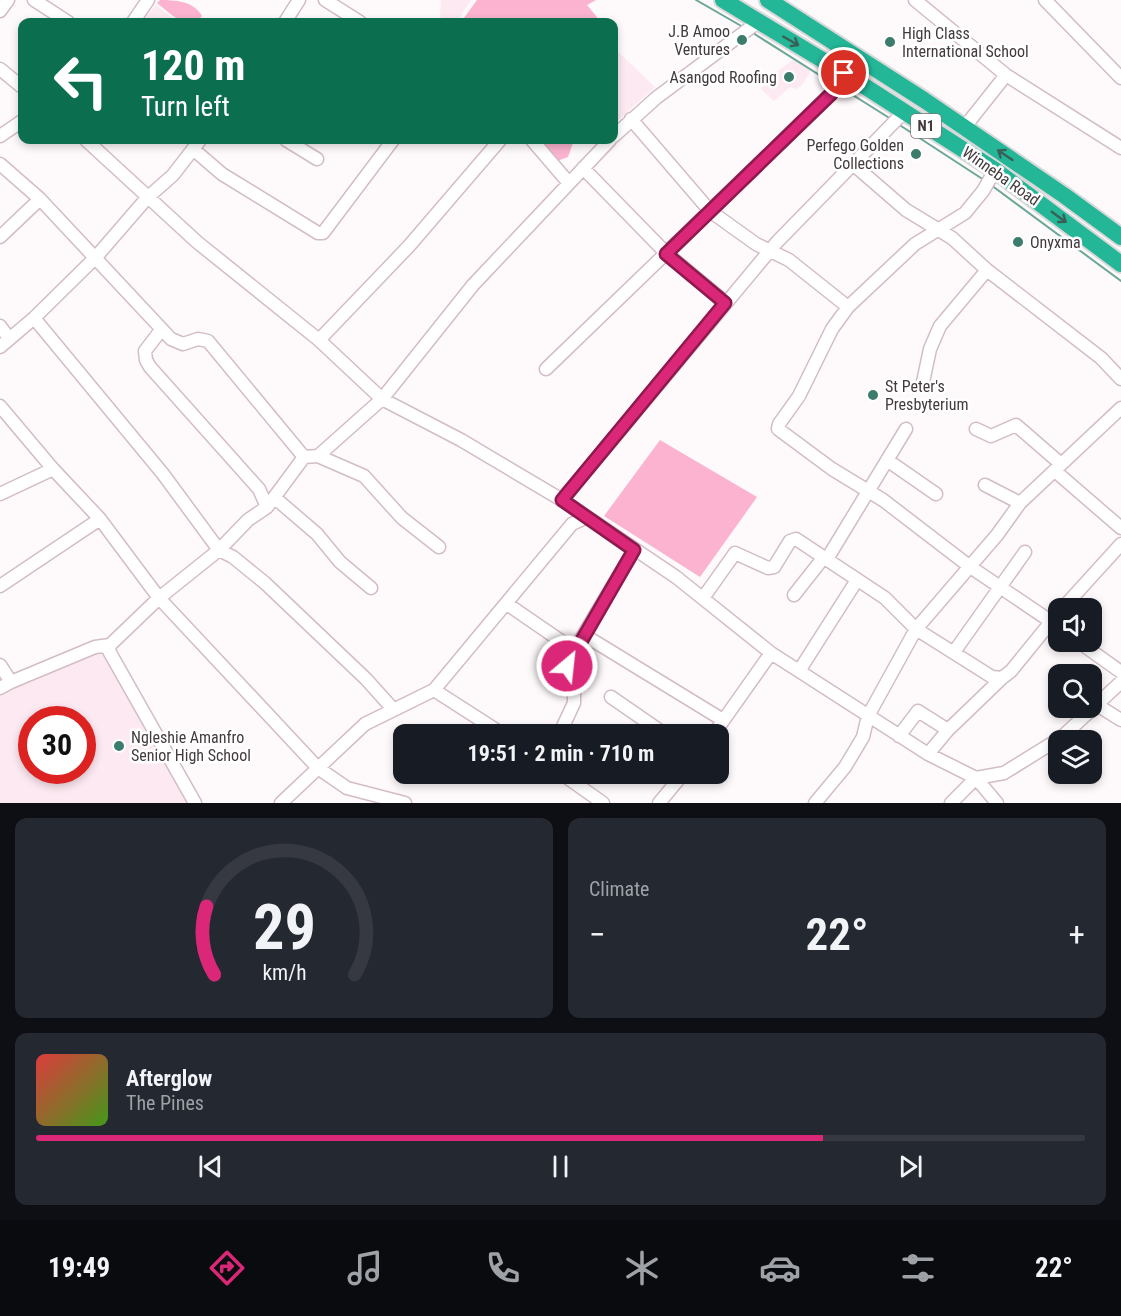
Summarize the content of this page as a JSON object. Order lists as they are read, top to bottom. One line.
{"streets":{"highway":["N1","Winneba Road"]},"places":["J.B Amoo Ventures","High Class International School","Asangod Roofing","Perfego Golden Collections","Onyxma","St Peter's Presbyterium","Ngleshie Amanfro Senior High School"],"page":{"turn":["120 m","Turn left"],"limit":"30","trip":"19:51 · 2 min · 710 m","tile":"Climate","heat":["−","22°","+"],"song":["Afterglow","The Pines"],"tabs":["19:49","22°"],"gauge":["29","km/h"]}}
